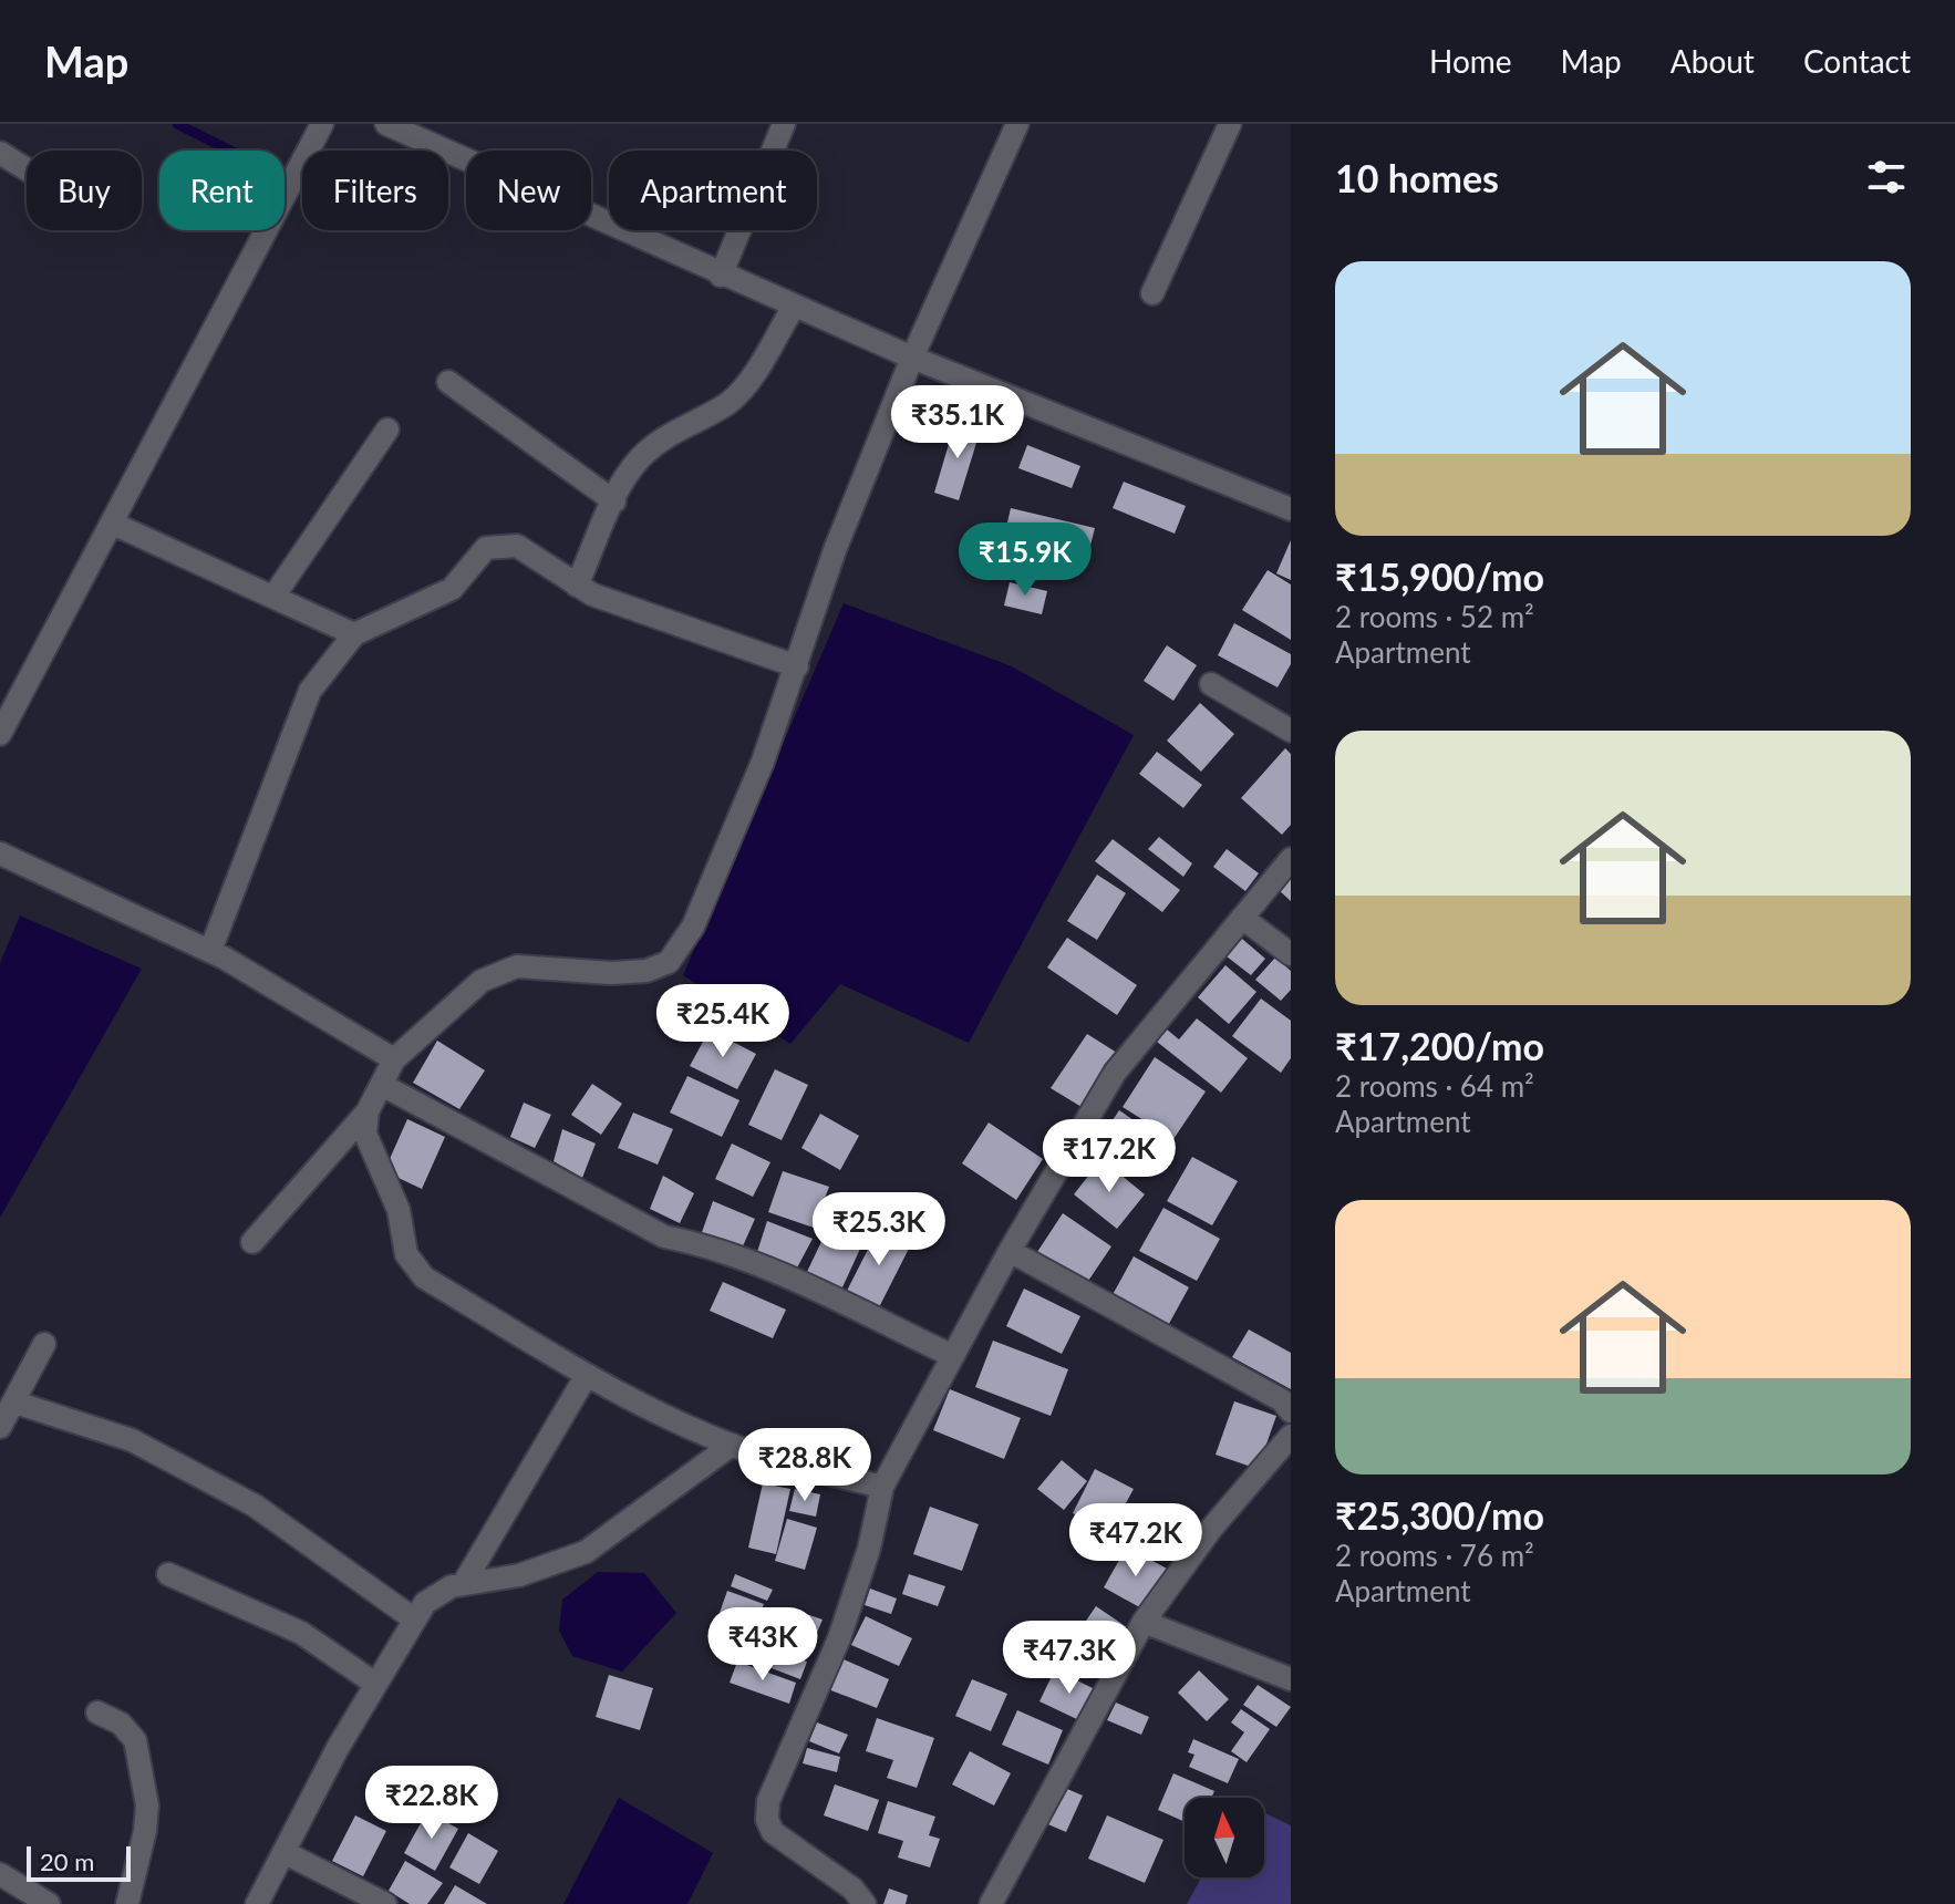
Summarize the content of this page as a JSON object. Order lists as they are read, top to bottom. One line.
{"scale_bar":"20 m","north":"top","page":{"header":"Map","nav":["Home","Map","About","Contact"],"heading":"10 homes","chip":["Buy","Rent","Filters","New","Apartment"],"list":[{"name":"₹15,900/mo","note":"2 rooms · 52 m² · Apartment"},{"name":"₹17,200/mo","note":"2 rooms · 64 m² · Apartment"},{"name":"₹25,300/mo","note":"2 rooms · 76 m² · Apartment"}],"price":["₹35.1K","₹15.9K","₹25.4K","₹17.2K","₹25.3K","₹28.8K","₹47.2K","₹43K","₹47.3K","₹22.8K"],"scale":"20 m"}}
